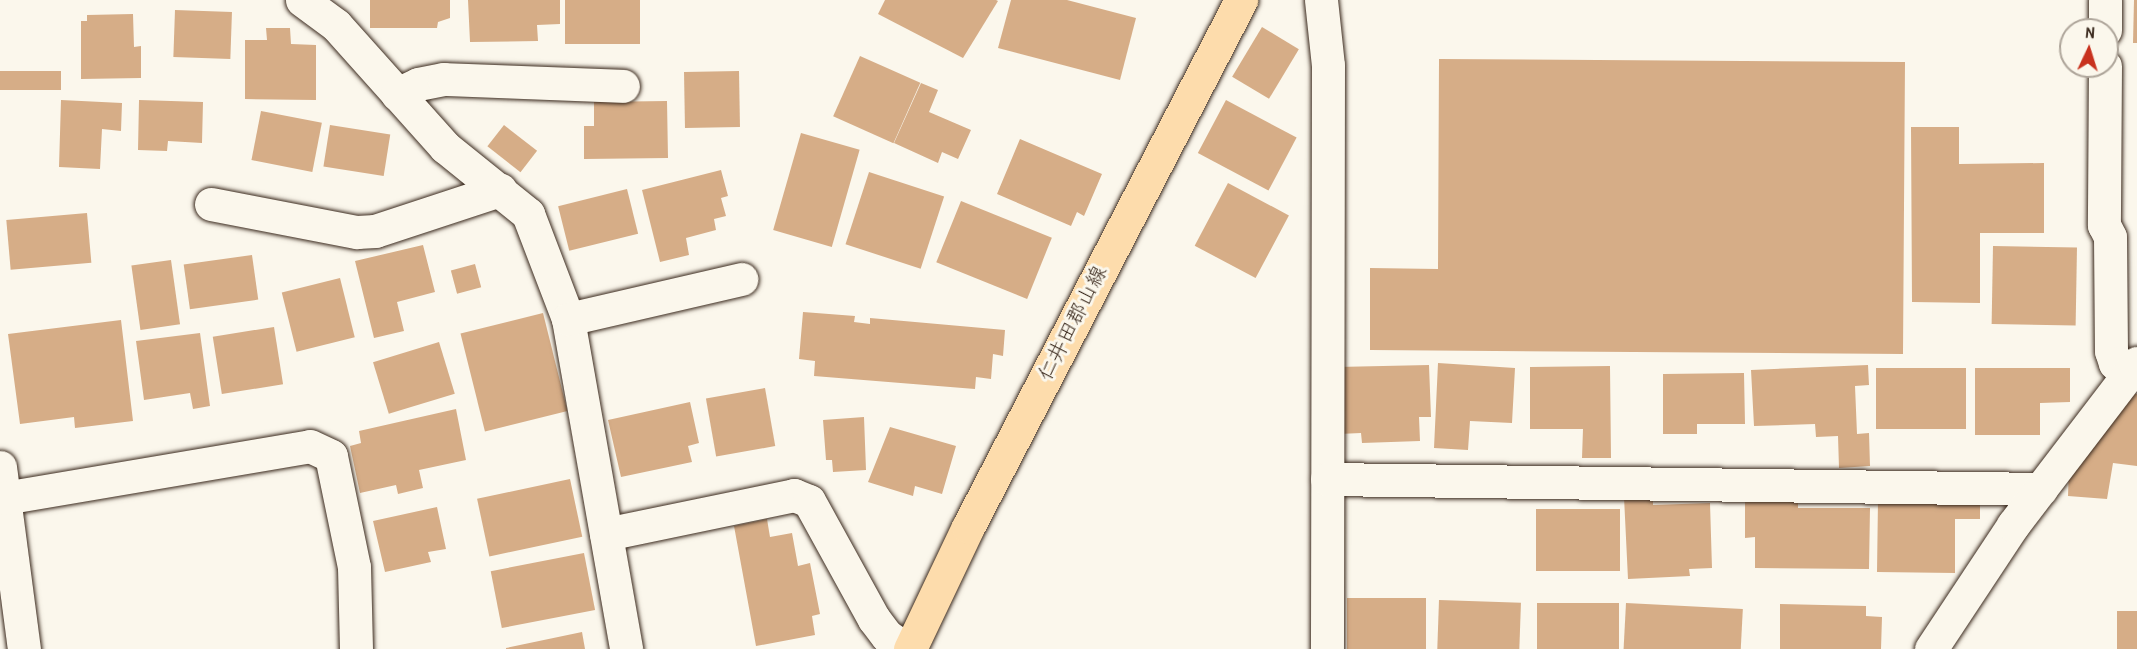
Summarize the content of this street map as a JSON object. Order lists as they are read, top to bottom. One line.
{"streets":{"main road":["仁井田郡山線"]},"north":"top"}
